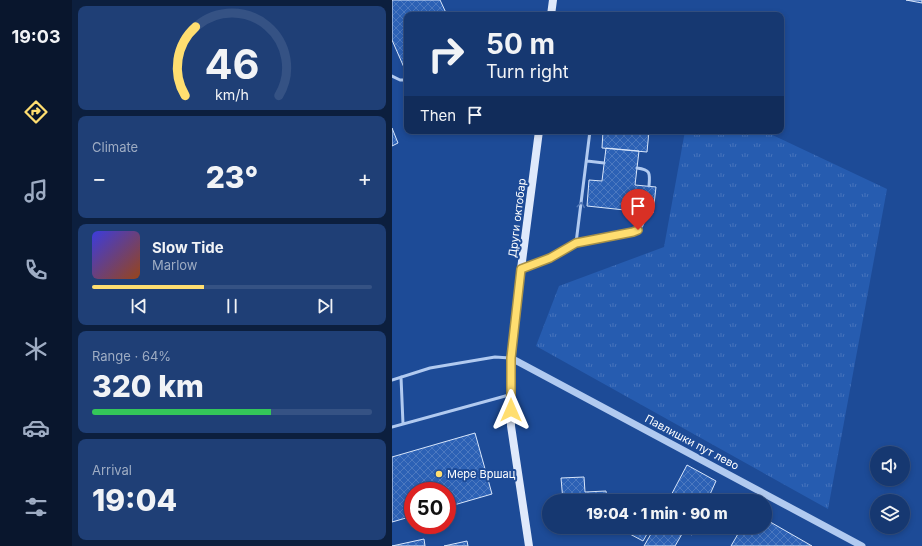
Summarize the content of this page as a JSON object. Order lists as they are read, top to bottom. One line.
{"streets":{"main road":["Други октобар"],"street":["Павлишки пут лево"]},"crossings":[["Други октобар","Павлишки пут лево"]],"places":["Мере Вршац"],"page":{"tabs":"19:03","turn":["50 m","Turn right"],"then":"Then","tile":["Climate",["Range · 64%","320 km"],["Arrival","19:04"]],"heat":["−","23°","+"],"song":["Slow Tide","Marlow"],"limit":"50","trip":"19:04 · 1 min · 90 m","gauge":["46","km/h"]}}
